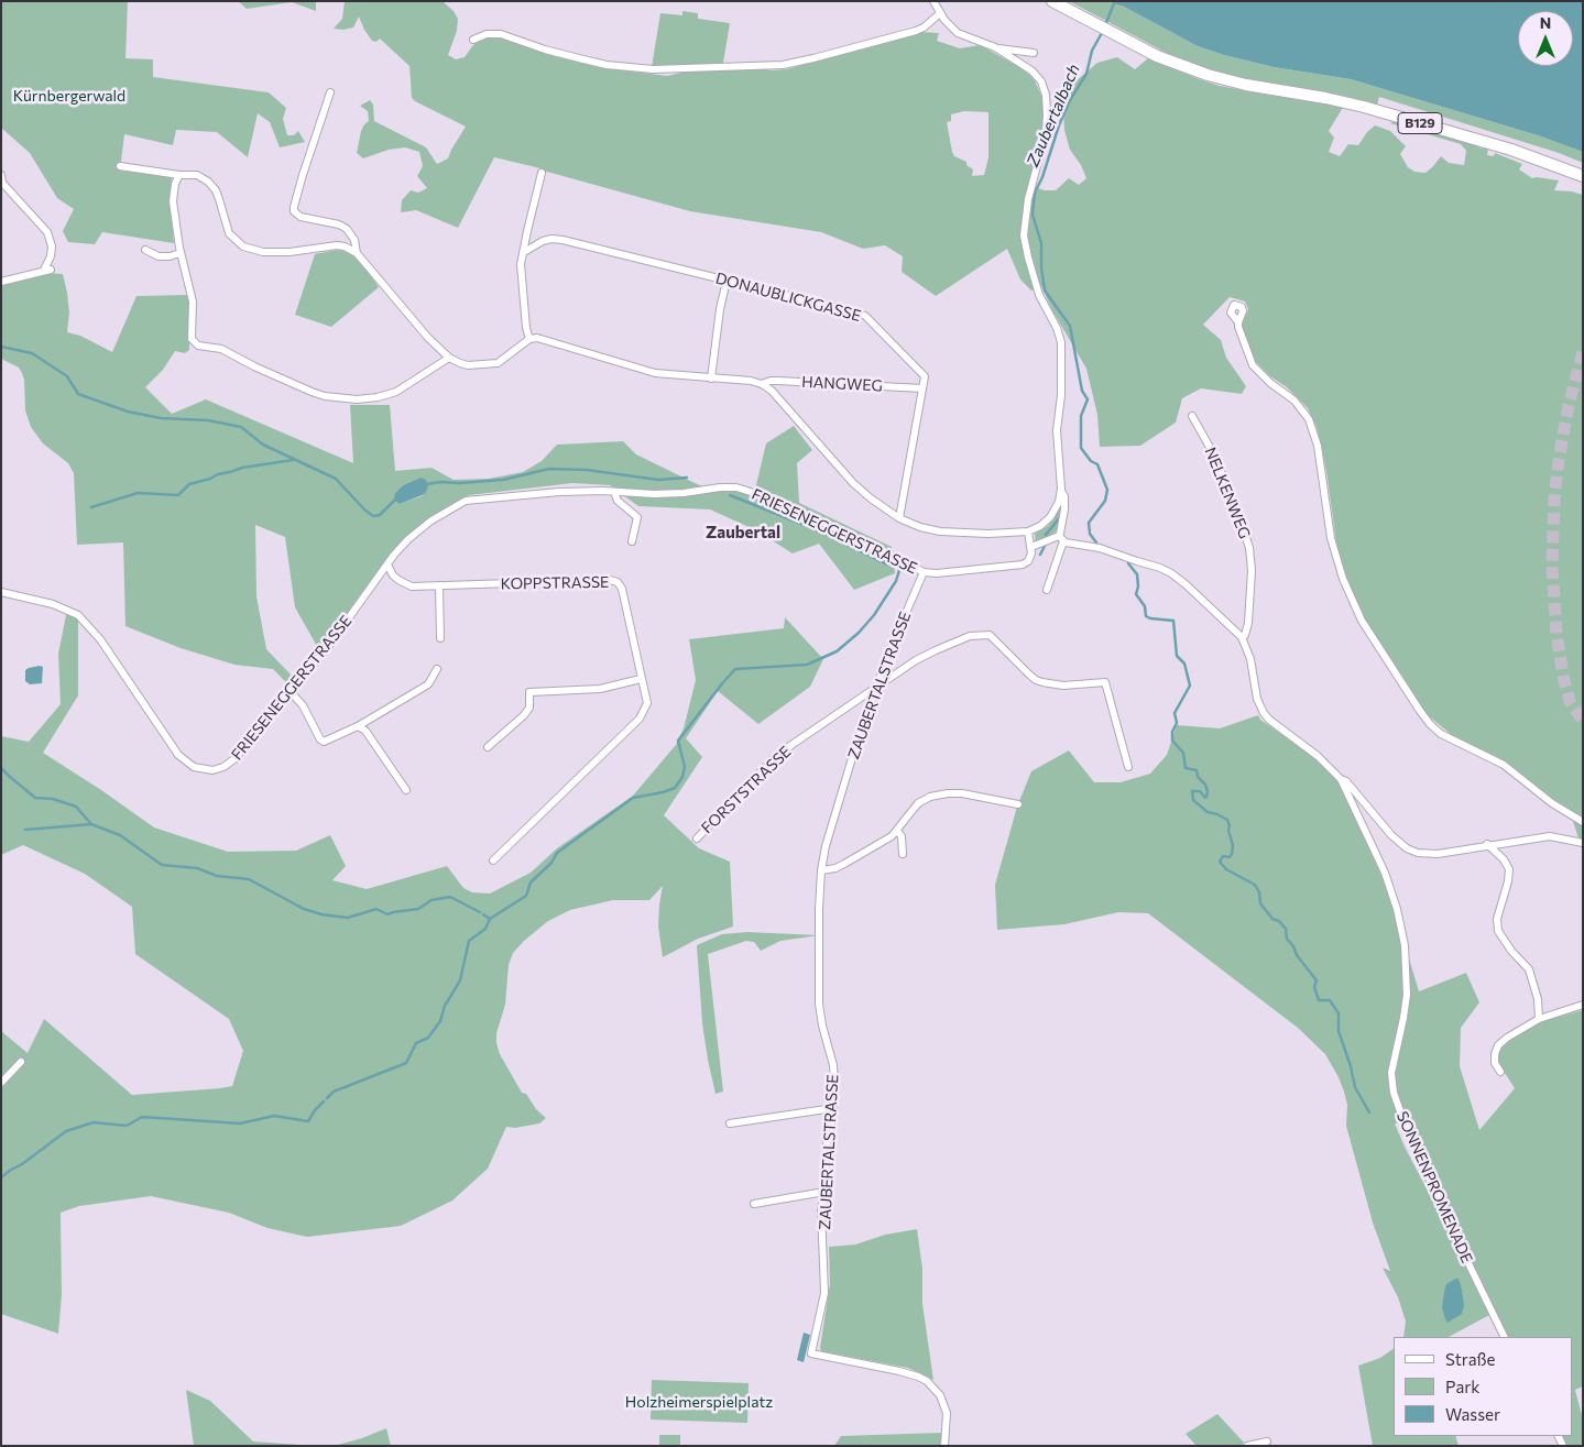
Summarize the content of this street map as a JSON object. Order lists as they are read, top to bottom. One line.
{"streets":{"main road":["B129"],"street":["DONAUBLICKGASSE","HANGWEG","NELKENWEG","FRIESENEGGERSTRASSE","KOPPSTRASSE","ZAUBERTALSTRASSE","FORSTSTRASSE","SONNENPROMENADE"]},"crossings":[["DONAUBLICKGASSE","HANGWEG"],["FRIESENEGGERSTRASSE","KOPPSTRASSE"],["FRIESENEGGERSTRASSE","ZAUBERTALSTRASSE"],["ZAUBERTALSTRASSE","FORSTSTRASSE"]],"districts":["Zaubertal"],"water":["Zaubertalbach"],"parks":["Kürnbergerwald","Holzheimerspielplatz"],"legend":["Straße","Park","Wasser"],"north":"top"}
